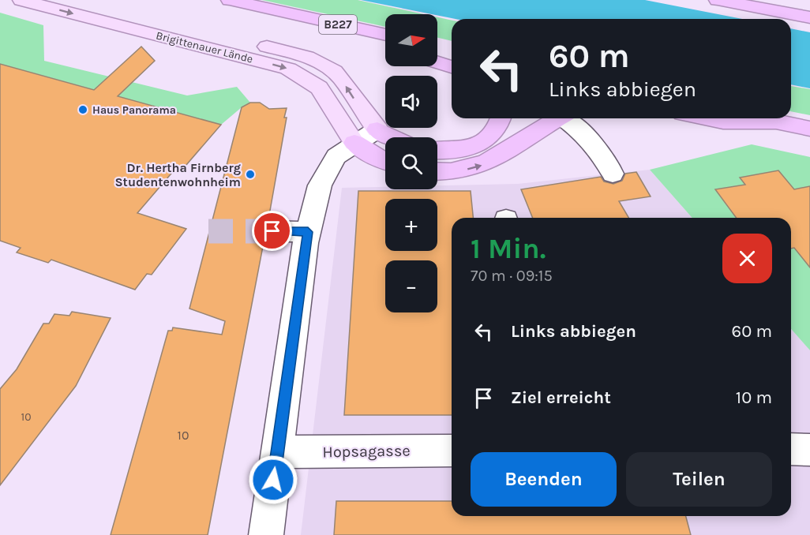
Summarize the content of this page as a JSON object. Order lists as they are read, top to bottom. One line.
{"streets":{"highway":["B227"],"main road":["Brigittenauer Lände"],"street":["Hopsagasse"]},"places":["Haus Panorama","Dr. Hertha Firnberg Studentenwohnheim"],"house_numbers":["10","10"],"north":"right","page":{"map_buttons":["+","−"],"turn":["60 m","Links abbiegen"],"heading":["1 Min.","70 m · 09:15"],"list":[{"name":"Links abbiegen","value":"60 m"},{"name":"Ziel erreicht","value":"10 m"}],"buttons":["Beenden","Teilen"]}}
